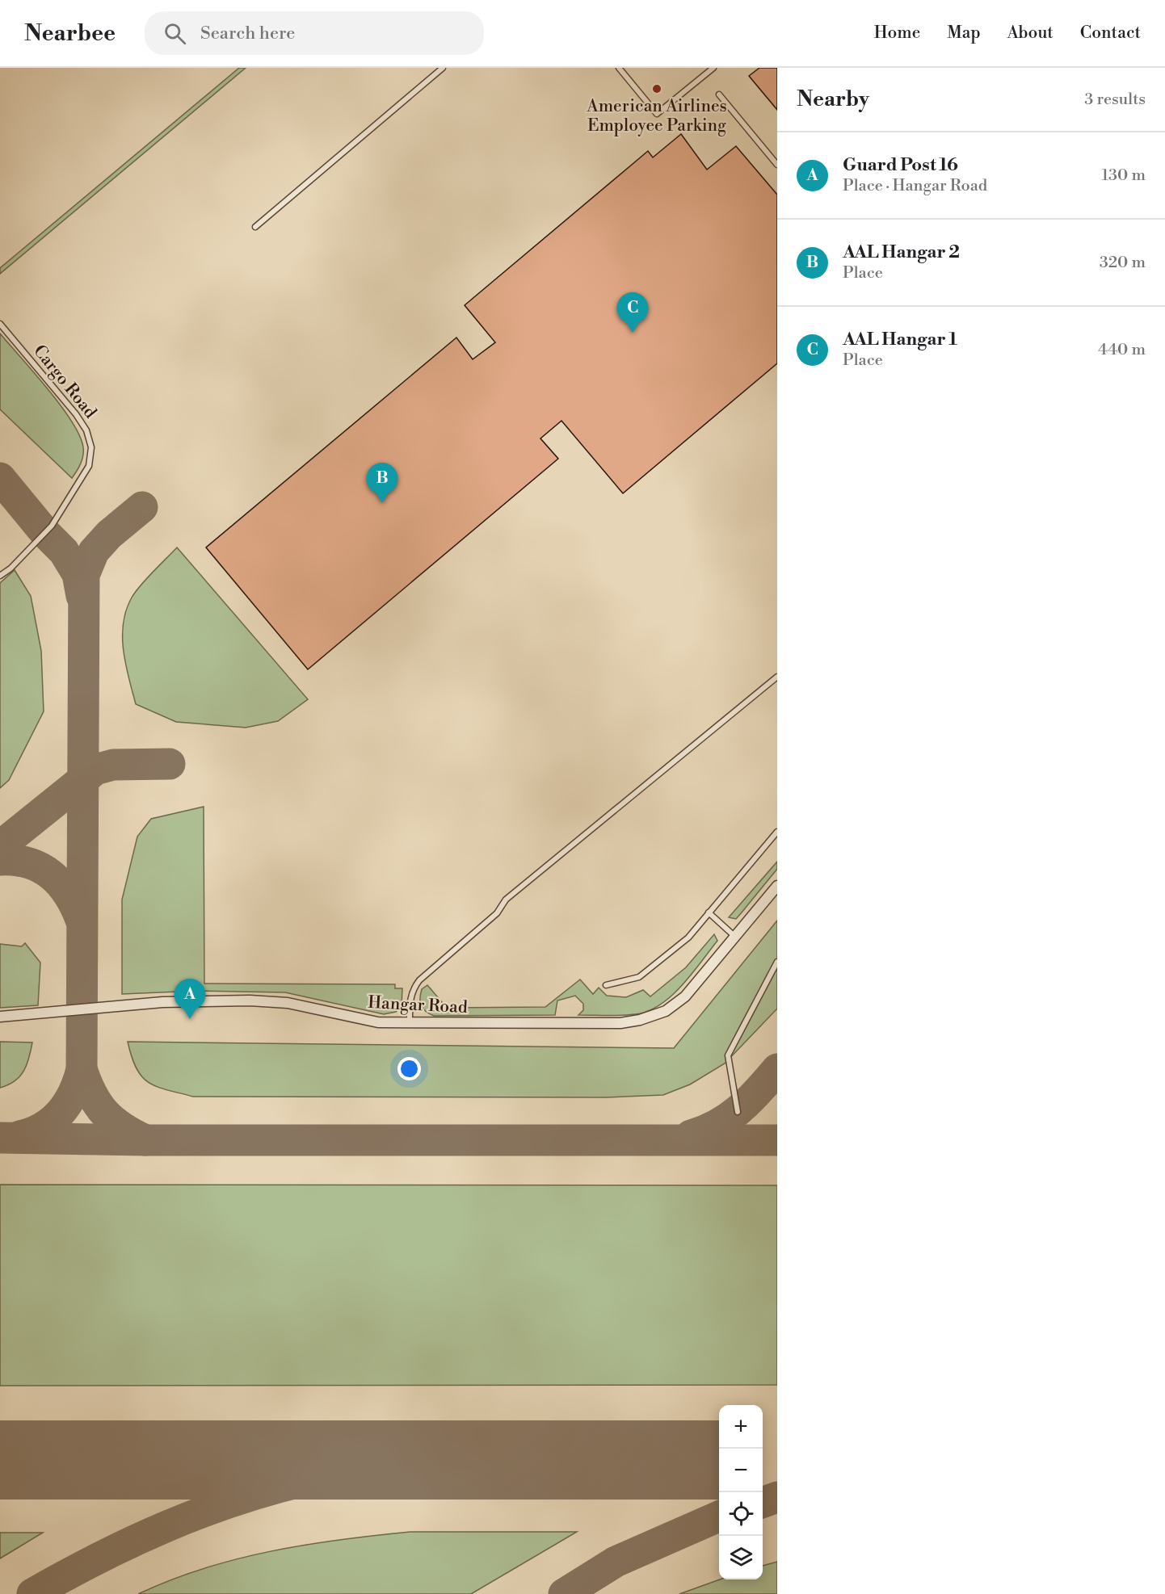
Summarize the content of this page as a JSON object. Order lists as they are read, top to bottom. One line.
{"streets":{"street":["Hangar Road"],"lane":["Cargo Road"]},"places":["American Airlines Employee Parking"],"page":{"header":"Nearbee","search":"Search here","nav":["Home","Map","About","Contact"],"heading":["Nearby","3 results"],"list":[{"mark":"A","name":"Guard Post 16","note":"Place · Hangar Road","value":"130 m"},{"mark":"B","name":"AAL Hangar 2","note":"Place","value":"320 m"},{"mark":"C","name":"AAL Hangar 1","note":"Place","value":"440 m"}],"pins":["C","B","A"],"map_buttons":["+","−"]}}
